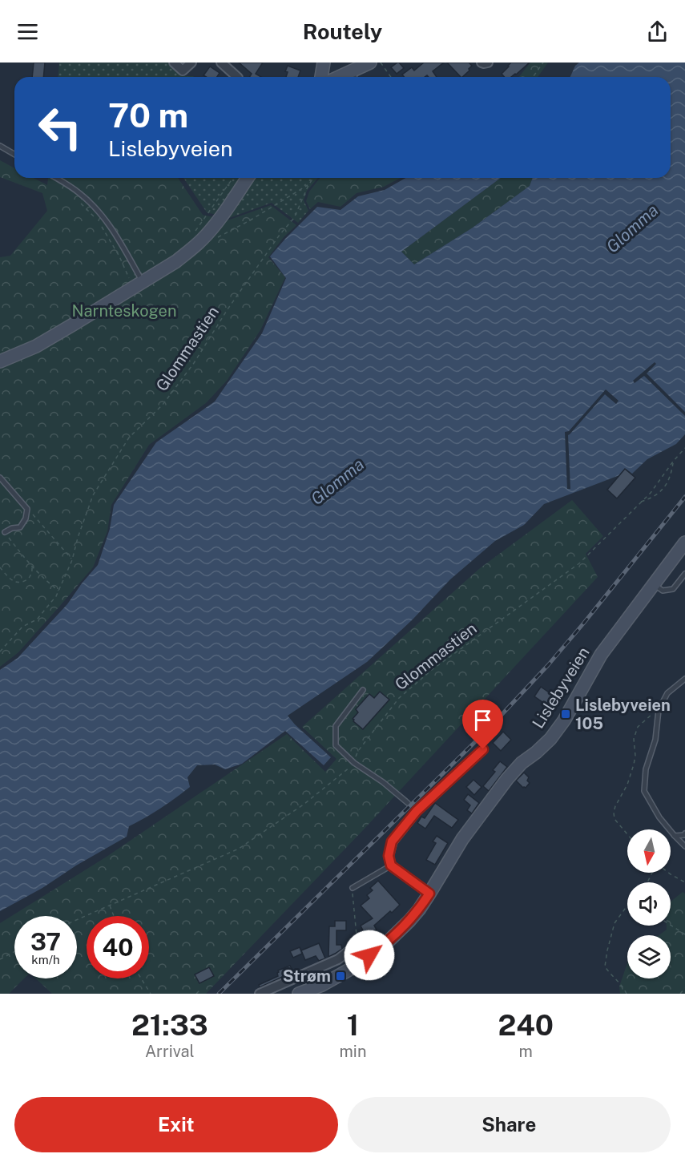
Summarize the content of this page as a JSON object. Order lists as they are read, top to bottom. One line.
{"streets":{"street":["Lislebyveien"],"path":["Glommastien"]},"water":["Glomma"],"parks":["Narnteskogen"],"places":{"transit":["Lislebyveien 105","Strøm"]},"north":"bottom","page":{"header":"Routely","turn":["70 m","Lislebyveien"],"speed":"37 km/h","limit":"40","eta":["21:33","Arrival","1","min","240","m"],"buttons":["Exit","Share"]}}
